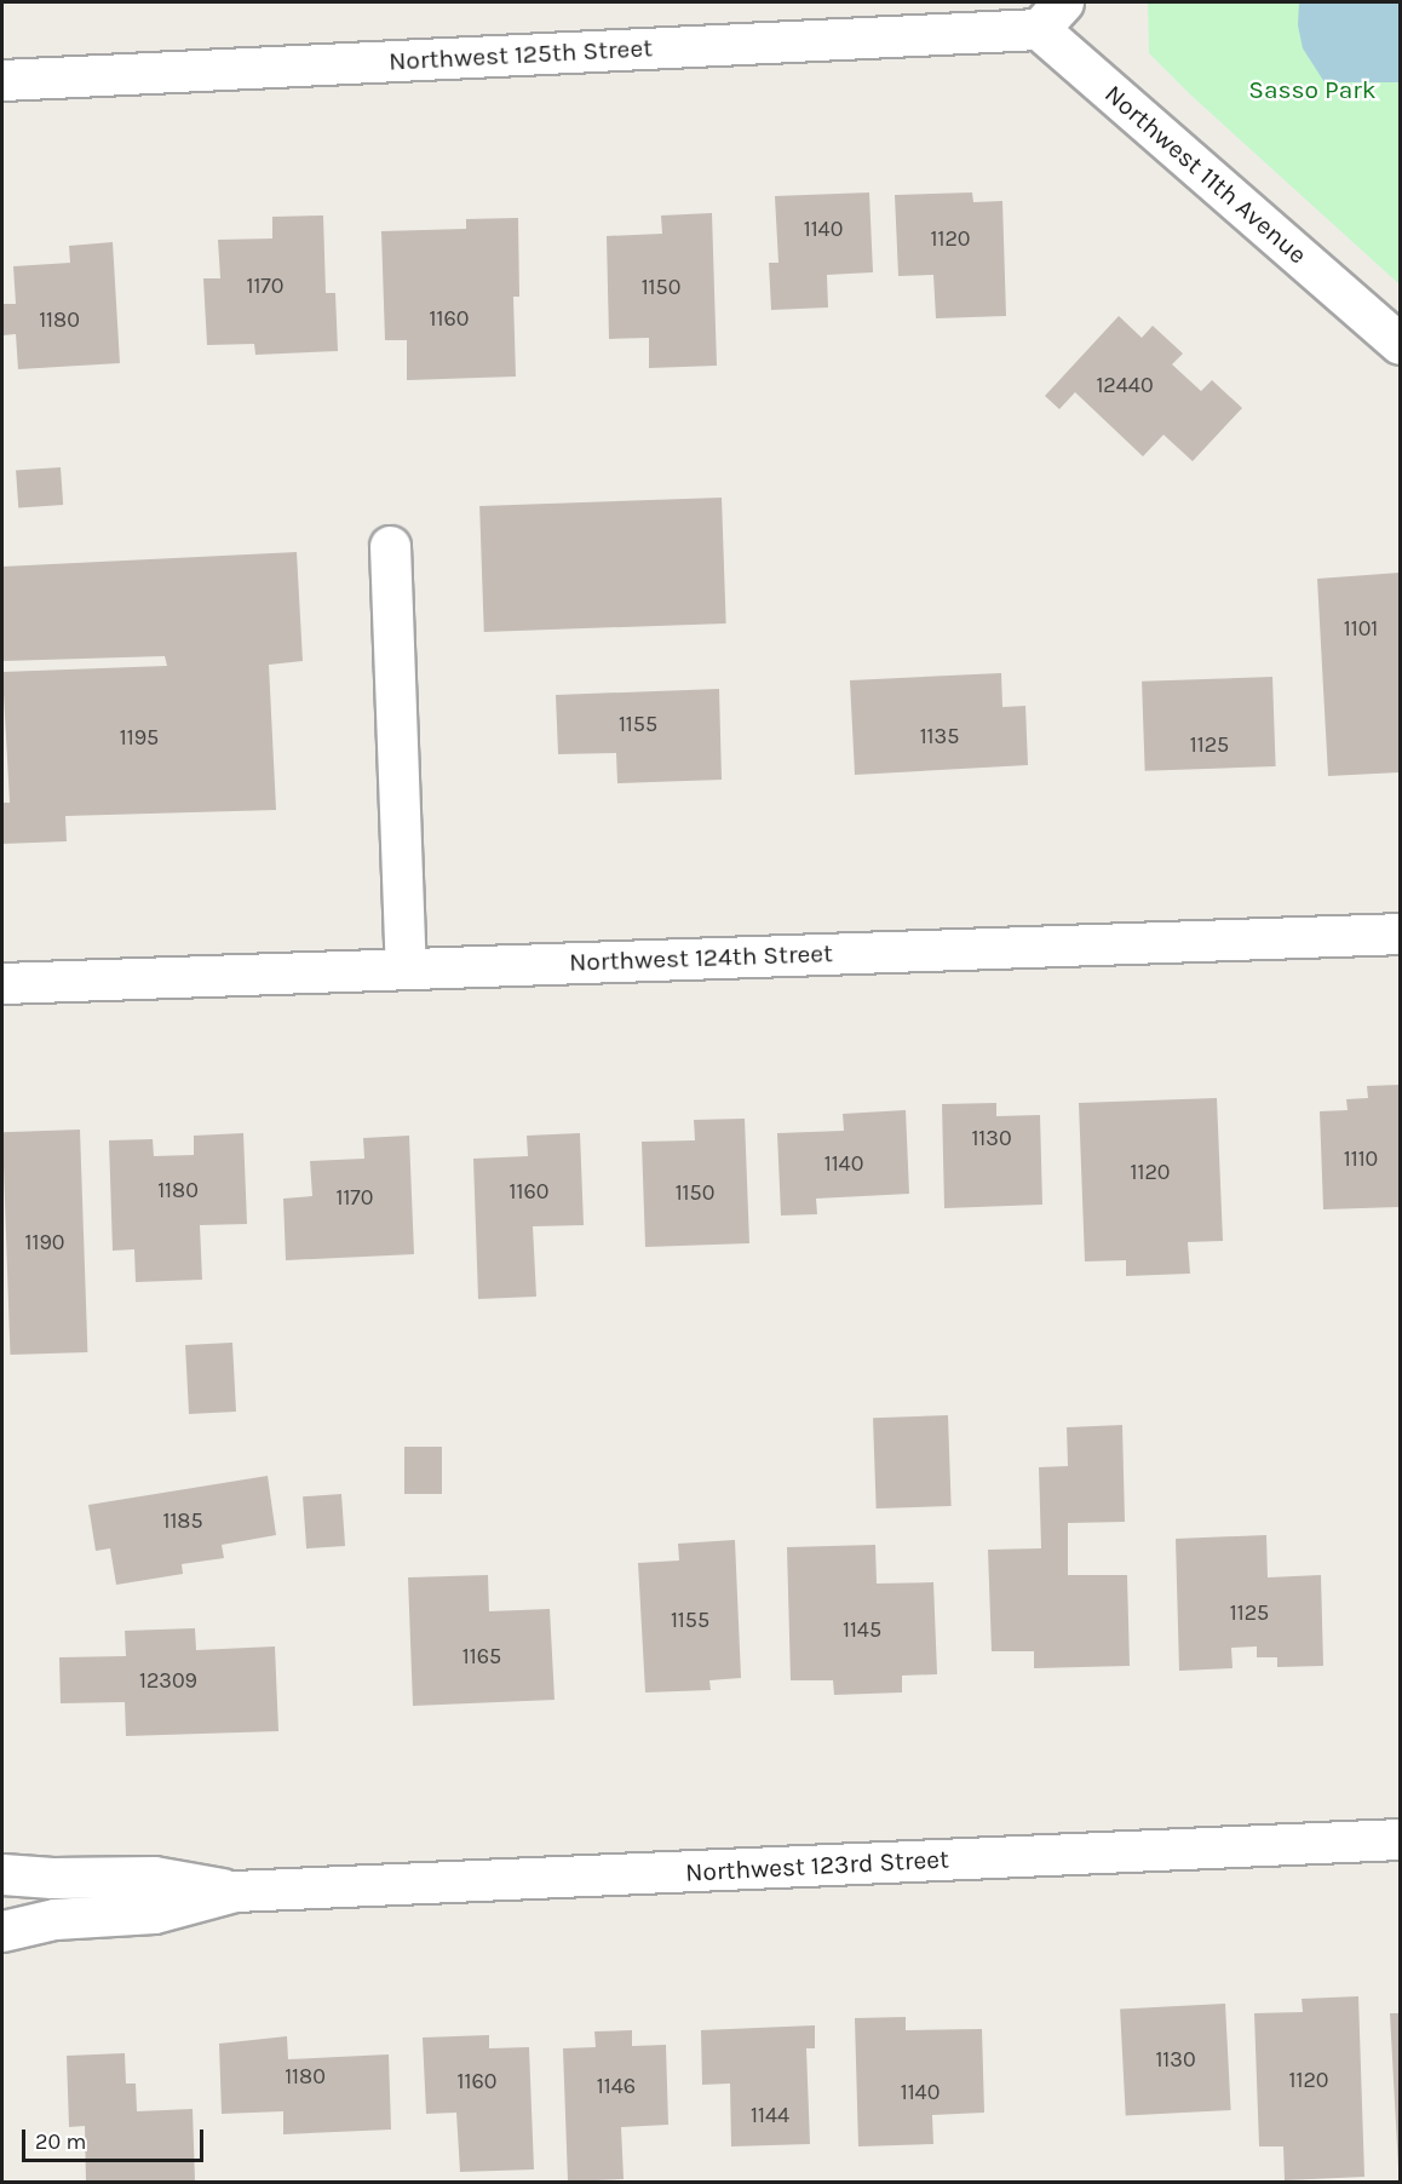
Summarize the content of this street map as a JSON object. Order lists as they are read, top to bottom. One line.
{"streets":{"street":["Northwest 125th Street","Northwest 11th Avenue","Northwest 124th Street","Northwest 123rd Street"]},"crossings":[["Northwest 125th Street","Northwest 11th Avenue"]],"parks":["Sasso Park"],"house_numbers":["1140","1120","1170","1150","1160","1180","12440","1101","1155","1135","1195","1125","1130","1110","1140","1120","1180","1160","1150","1170","1190","1185","1125","1155","1145","1165","12309","1130","1180","1120","1160","1146","1140","1144"],"scale_bar":"20 m"}
